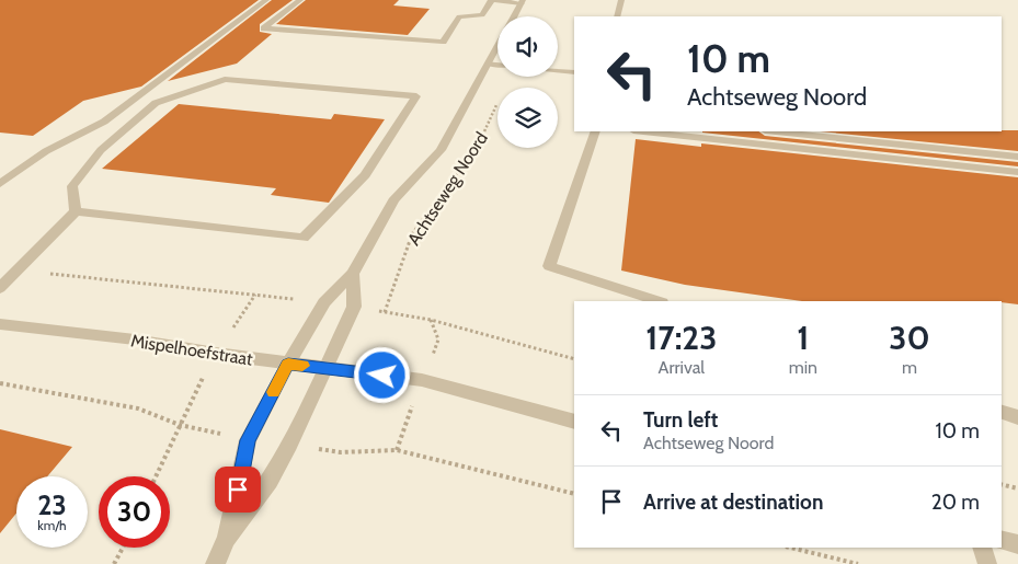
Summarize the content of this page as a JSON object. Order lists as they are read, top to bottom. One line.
{"streets":{"street":["Achtseweg Noord","Mispelhoefstraat"]},"crossings":[["Achtseweg Noord","Mispelhoefstraat"]],"page":{"turn":["10 m","Achtseweg Noord"],"eta":["17:23","Arrival","1","min","30","m"],"list":[{"name":"Turn left","note":"Achtseweg Noord","value":"10 m"},{"name":"Arrive at destination","value":"20 m"}],"speed":"23 km/h","limit":"30"}}
